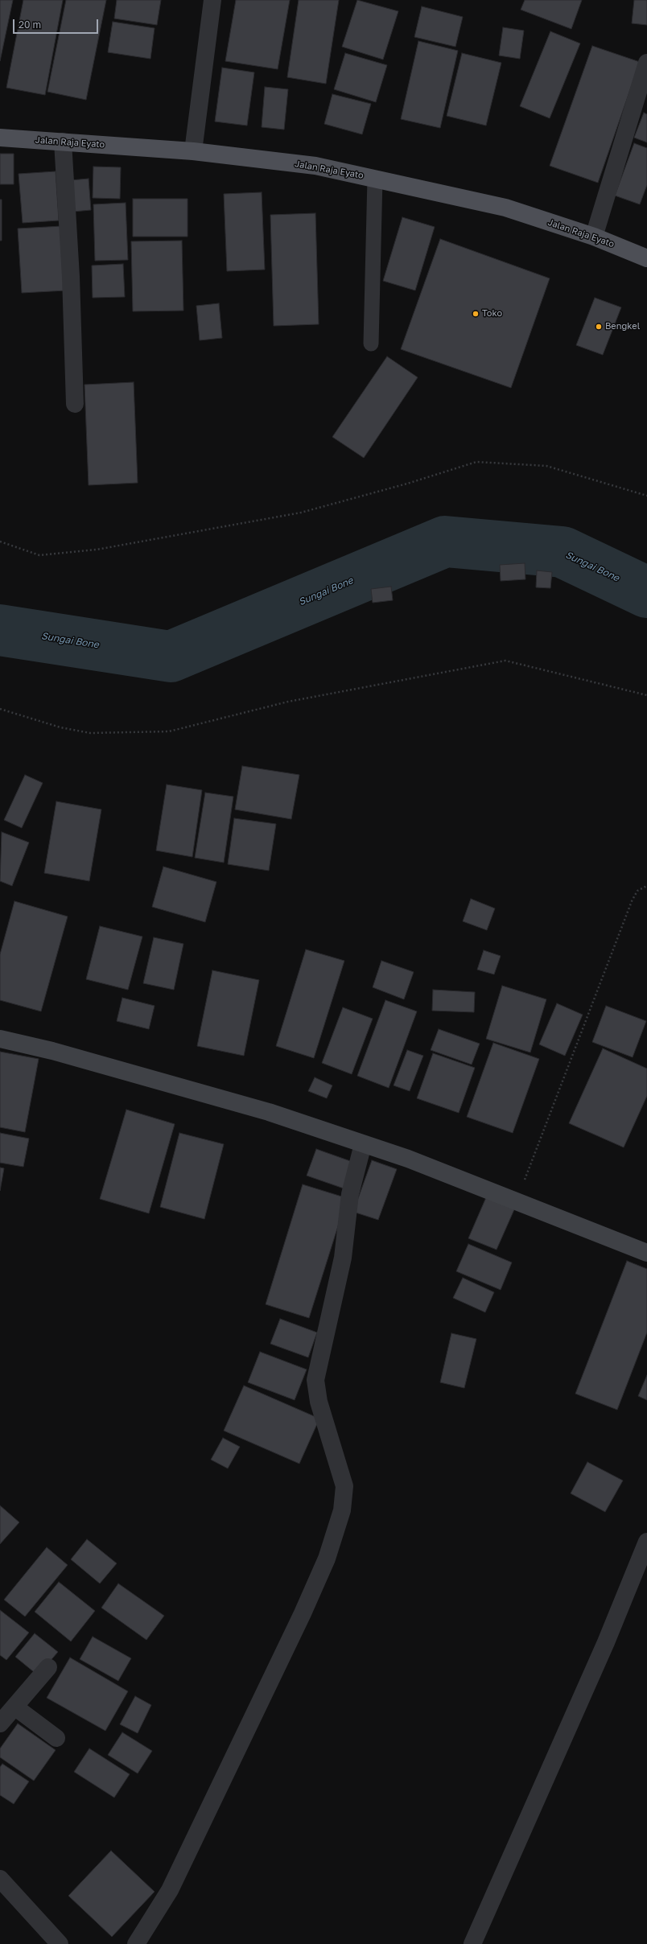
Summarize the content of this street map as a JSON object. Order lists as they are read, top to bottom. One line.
{"streets":{"main road":["Jalan Raja Eyato"]},"water":["Sungai Bone"],"places":["Toko","Bengkel"],"scale_bar":"20 m"}
